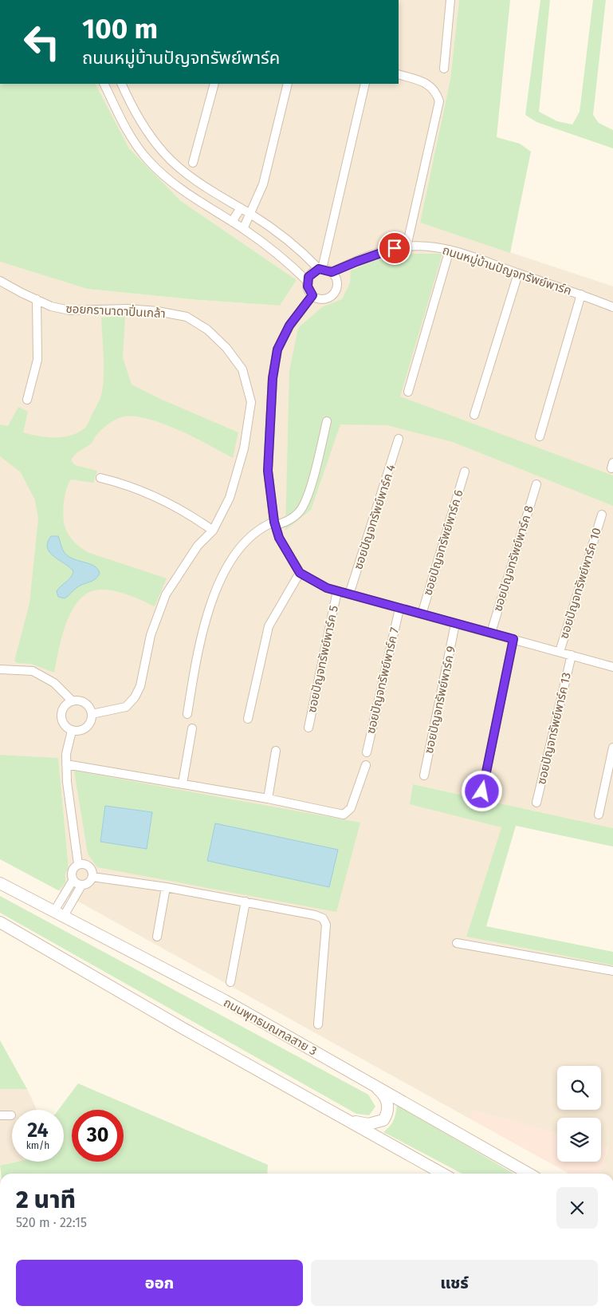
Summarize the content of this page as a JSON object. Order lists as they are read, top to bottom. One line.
{"streets":{"main road":["ถนนพุทธมณฑลสาย 3"],"street":["ถนนหมู่บ้านปัญจทรัพย์พาร์ค","ซอยกรานาดาปิ่นเกล้า","ซอยปัญจทรัพย์พาร์ค 4","ซอยปัญจทรัพย์พาร์ค 6","ซอยปัญจทรัพย์พาร์ค 8","ซอยปัญจทรัพย์พาร์ค 10","ซอยปัญจทรัพย์พาร์ค 5","ซอยปัญจทรัพย์พาร์ค 7","ซอยปัญจทรัพย์พาร์ค 9","ซอยปัญจทรัพย์พาร์ค 13"]},"page":{"turn":["100 m","ถนนหมู่บ้านปัญจทรัพย์พาร์ค"],"speed":"24 km/h","limit":"30","heading":["2 นาที","520 m · 22:15"],"buttons":["ออก","แชร์"]}}
